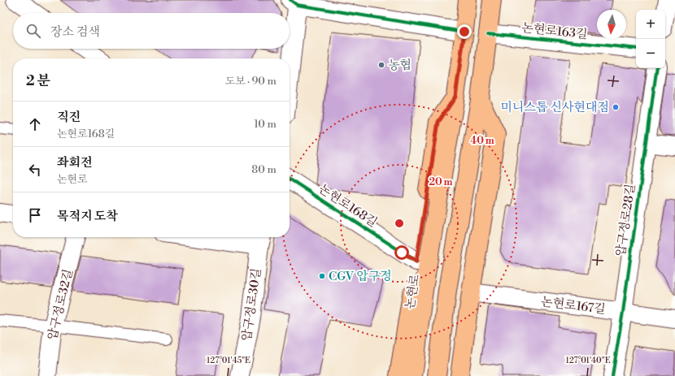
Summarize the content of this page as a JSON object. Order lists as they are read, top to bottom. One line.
{"streets":{"main road":["논현로"],"street":["논현로163길","논현로168길","압구정로28길","압구정로32길","압구정로30길","논현로167길"]},"crossings":[["논현로168길","논현로"],["압구정로28길","논현로167길"]],"places":["농협","미니스톱 신사현대점","CGV 압구정"],"north":"bottom","page":{"map_buttons":["+","−"],"search":"장소 검색","heading":["2 분","도보 · 90 m"],"list":[["직진","논현로168길","10 m"],["좌회전","논현로","80 m"],"목적지 도착"]},"coordinates":["127°01'45\"E","127°01'40\"E"],"rings":["40 m","20 m"]}
